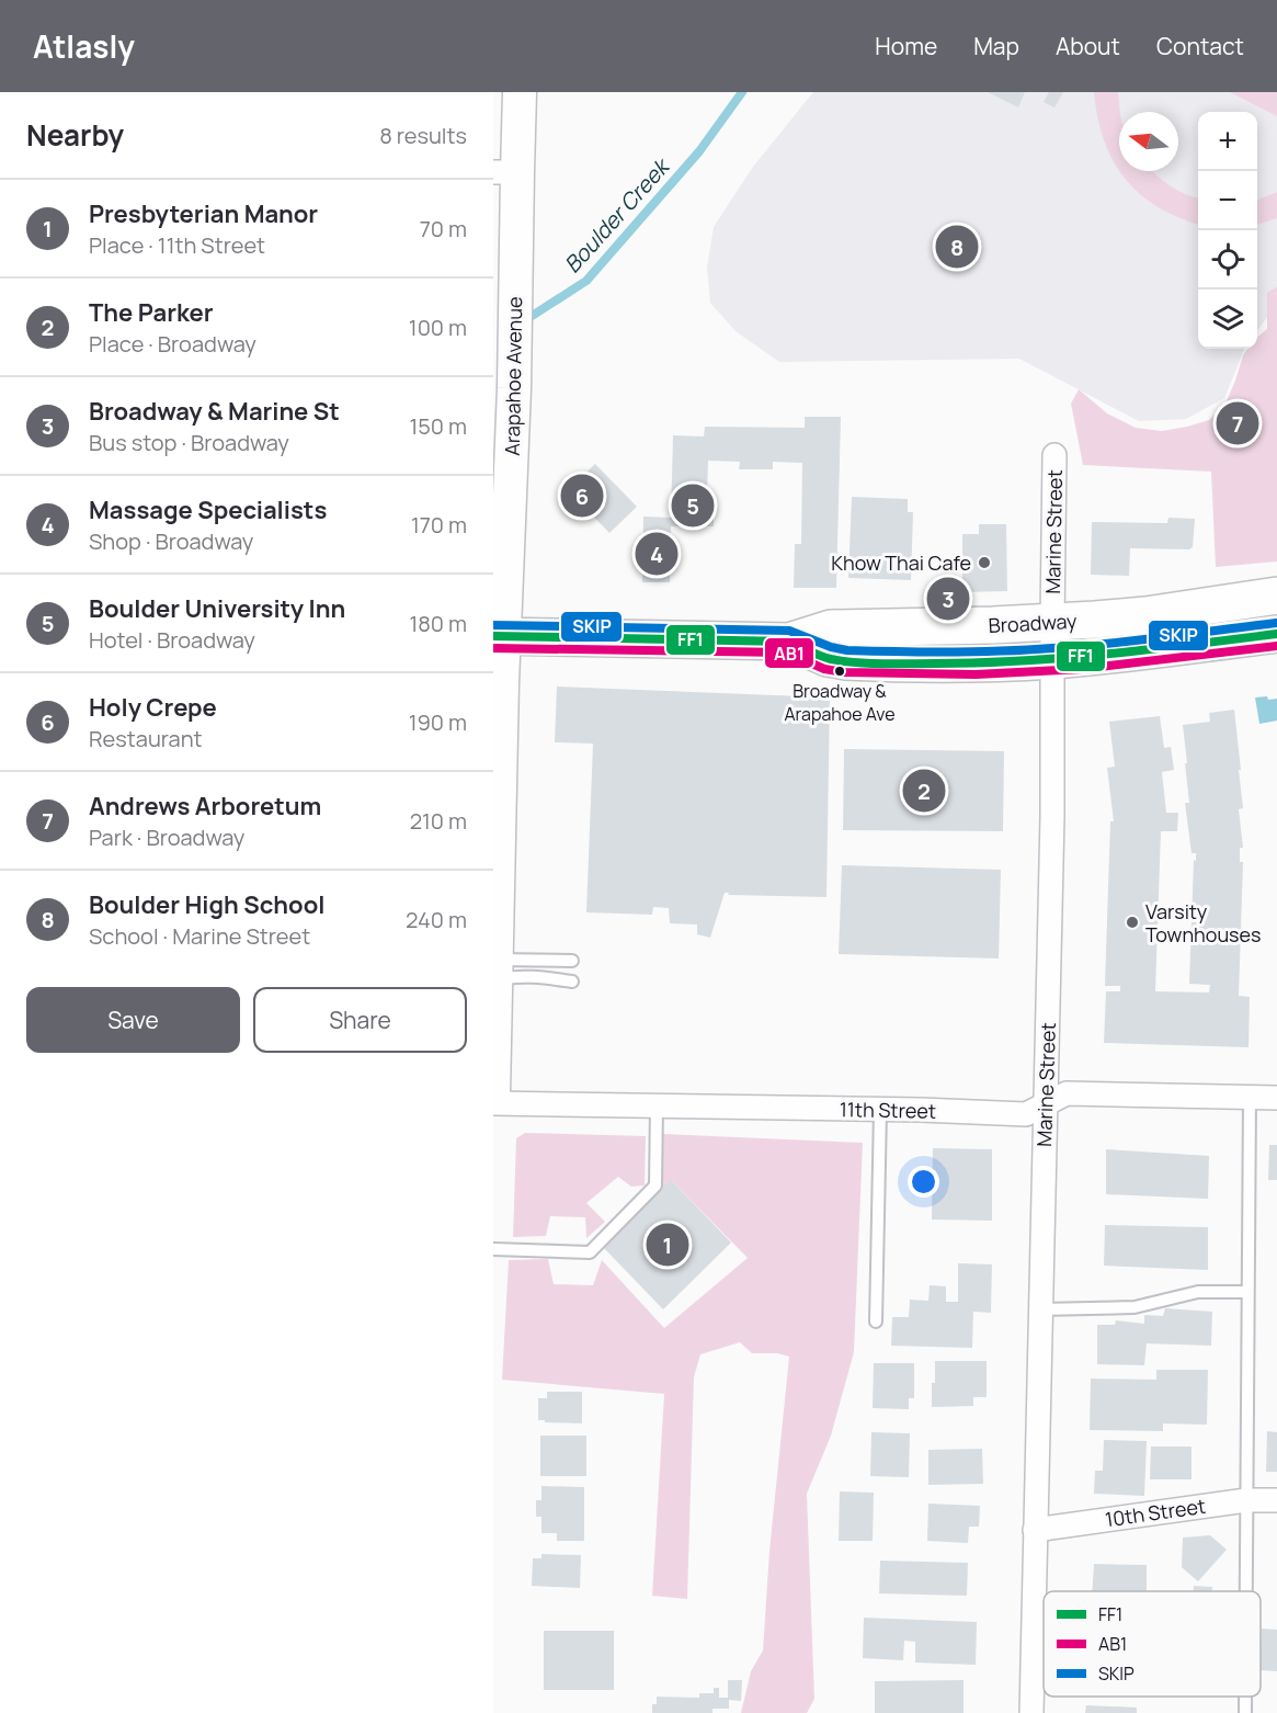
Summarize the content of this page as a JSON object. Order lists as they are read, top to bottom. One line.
{"streets":{"main road":["Arapahoe Avenue","Broadway"],"street":["Marine Street","11th Street","10th Street"]},"crossings":[["Arapahoe Avenue","Broadway"],["Marine Street","Broadway"],["Marine Street","11th Street"],["Marine Street","10th Street"]],"water":["Boulder Creek"],"places":["Khow Thai Cafe","Broadway & Arapahoe Ave","Varsity Townhouses"],"lines":["transit line SKIP","transit line FF1","transit line AB1"],"legend":["FF1","AB1","SKIP"],"north":"left","page":{"header":"Atlasly","nav":["Home","Map","About","Contact"],"heading":["Nearby","8 results"],"map_buttons":["+","−"],"list":[{"mark":"1","name":"Presbyterian Manor","note":"Place · 11th Street","value":"70 m"},{"mark":"2","name":"The Parker","note":"Place · Broadway","value":"100 m"},{"mark":"3","name":"Broadway & Marine St","note":"Bus stop · Broadway","value":"150 m"},{"mark":"4","name":"Massage Specialists","note":"Shop · Broadway","value":"170 m"},{"mark":"5","name":"Boulder University Inn","note":"Hotel · Broadway","value":"180 m"},{"mark":"6","name":"Holy Crepe","note":"Restaurant","value":"190 m"},{"mark":"7","name":"Andrews Arboretum","note":"Park · Broadway","value":"210 m"},{"mark":"8","name":"Boulder High School","note":"School · Marine Street","value":"240 m"}],"pins":["8","7","6","5","4","3","2","1"],"buttons":["Save","Share"]}}
